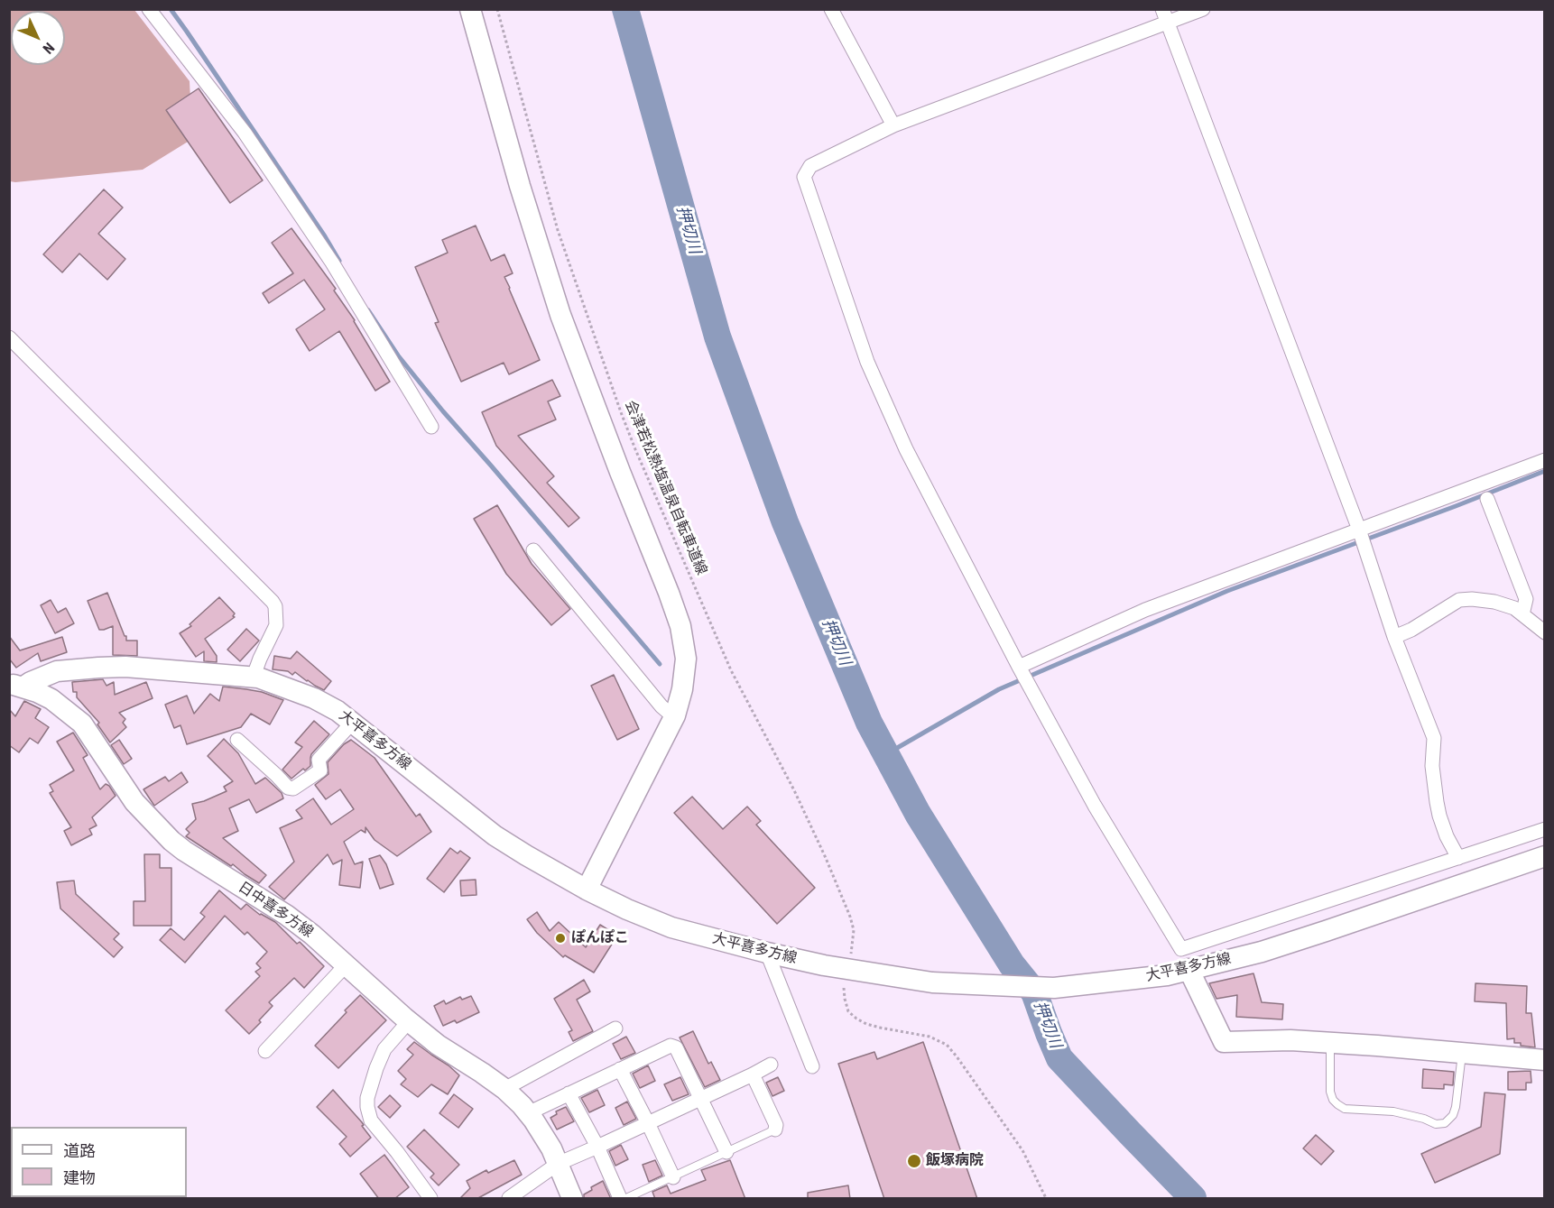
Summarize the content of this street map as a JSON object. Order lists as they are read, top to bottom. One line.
{"streets":{"main road":["大平喜多方線","日中喜多方線"],"path":["会津若松熱塩温泉自転車道線"]},"crossings":[["大平喜多方線","日中喜多方線"]],"water":["押切川"],"places":["ぽんぽこ","飯塚病院"],"legend":["道路","建物"],"north":"bottom right"}
